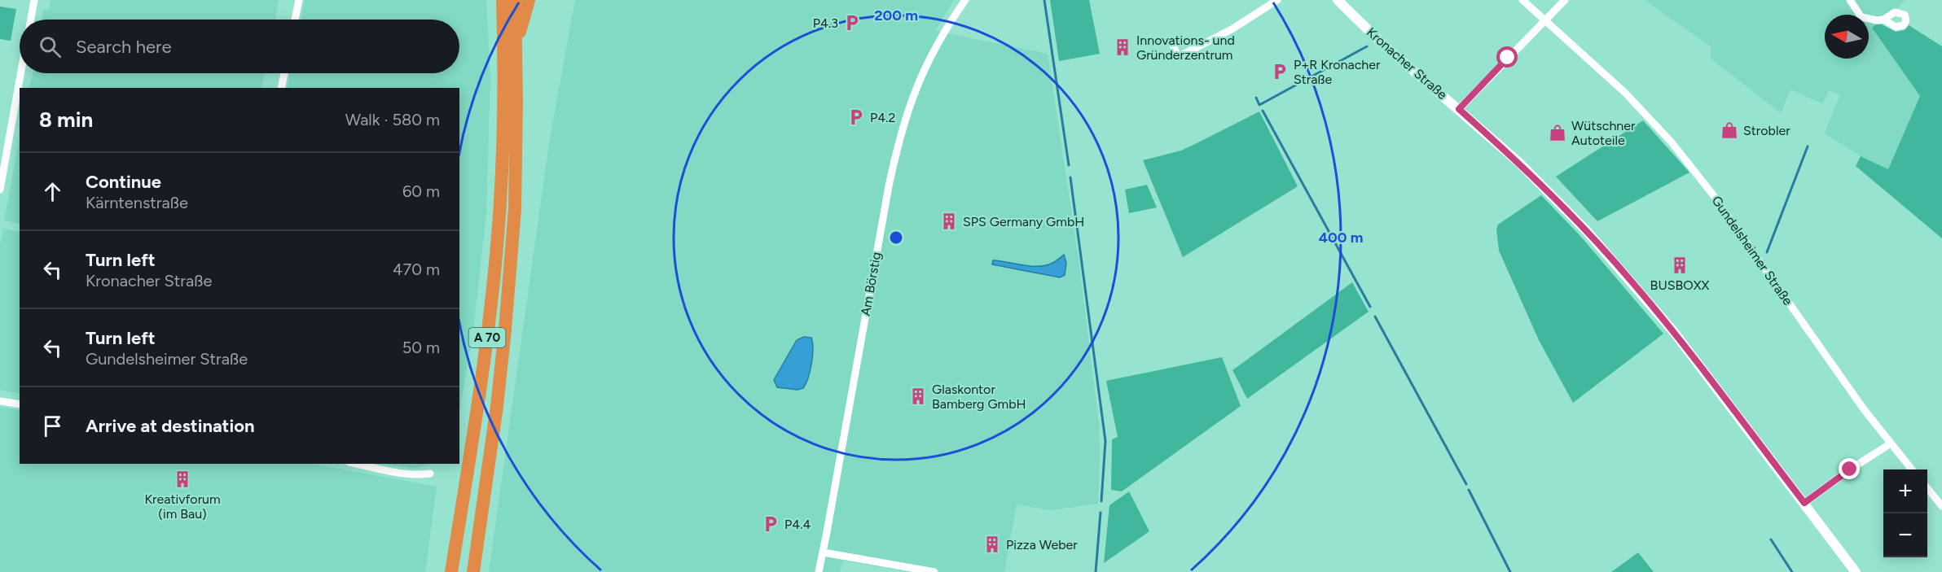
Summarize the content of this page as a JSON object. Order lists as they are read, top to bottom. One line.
{"streets":{"highway":["A 70"],"street":["Kronacher Straße","Gundelsheimer Straße","Am Börstig"]},"places":{"parking":["P4.3","P+R Kronacher Straße","P4.2","P4.4"],"building":["Innovations- und Gründerzentrum","SPS Germany GmbH","BUSBOXX","Glaskontor Bamberg GmbH","Kreativforum (im Bau)","Pizza Weber"],"shop":["Strobler","Wütschner Autoteile"]},"north":"left","page":{"search":"Search here","heading":["8 min","Walk · 580 m"],"list":[["Continue","Kärntenstraße","60 m"],["Turn left","Kronacher Straße","470 m"],["Turn left","Gundelsheimer Straße","50 m"],"Arrive at destination"],"map_buttons":["+","−"]},"rings":["200 m","400 m"]}
